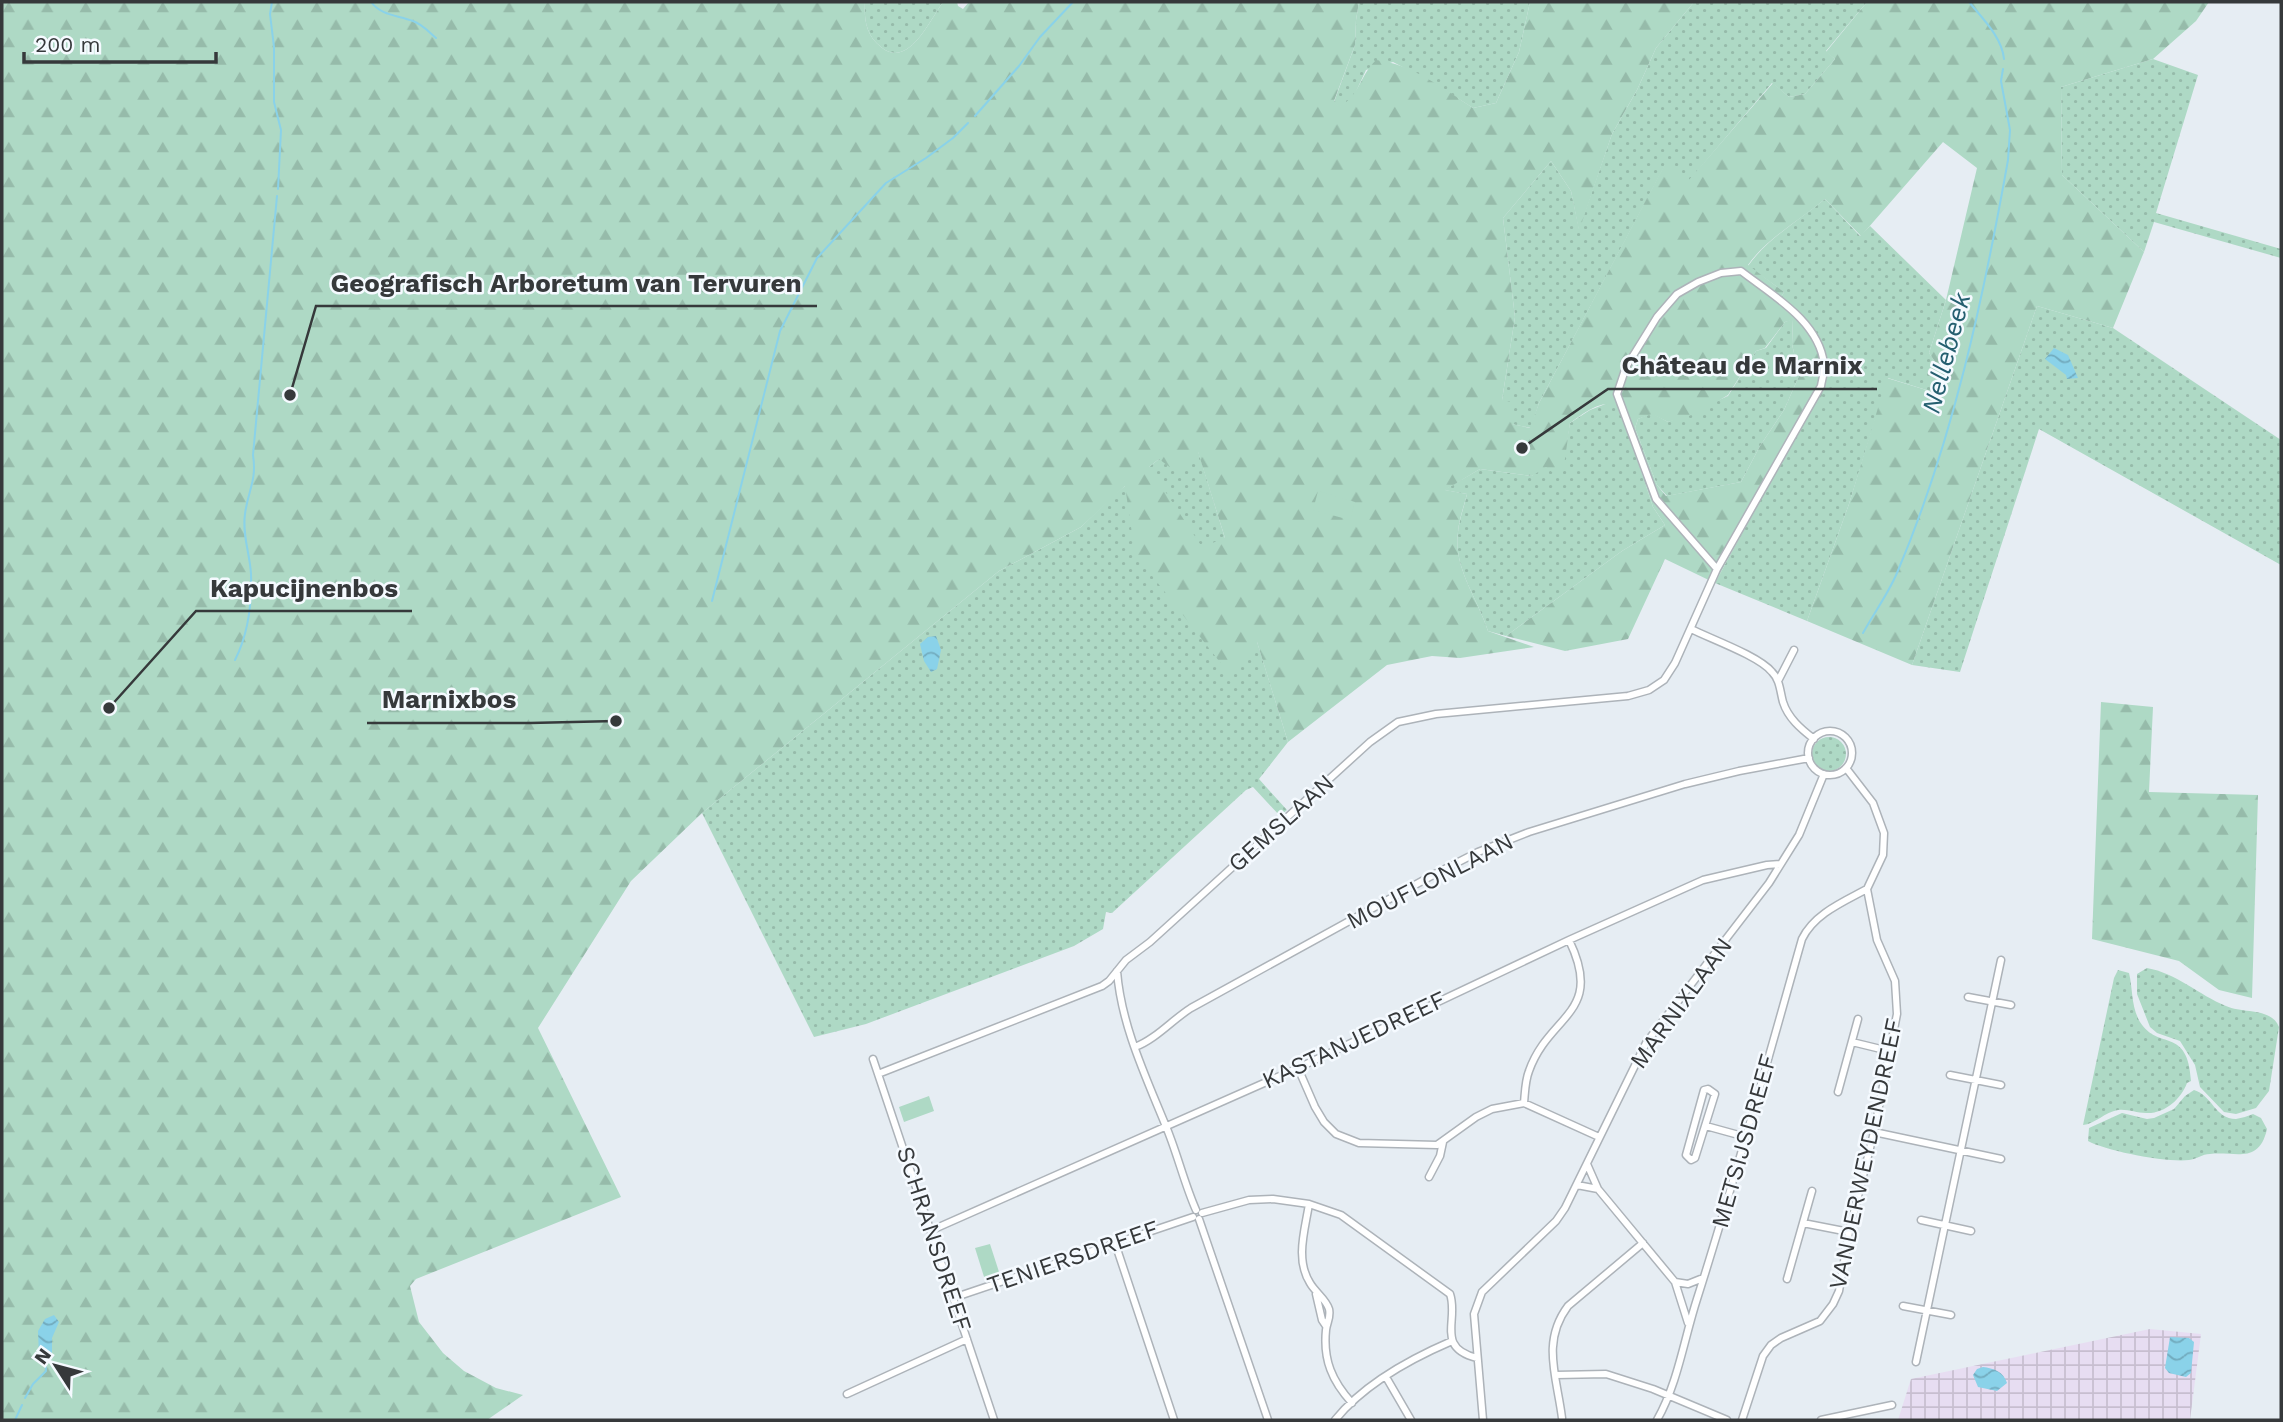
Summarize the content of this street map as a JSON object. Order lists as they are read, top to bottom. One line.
{"streets":{"street":["GEMSLAAN","MOUFLONLAAN","MARNIXLAAN","KASTANJEDREEF","METSIJSDREEF","VANDERWEYDENDREEF","SCHRANSDREEF","TENIERSDREEF"]},"crossings":[["GEMSLAAN","SCHRANSDREEF"],["MOUFLONLAAN","MARNIXLAAN"],["MARNIXLAAN","KASTANJEDREEF"],["KASTANJEDREEF","SCHRANSDREEF"],["METSIJSDREEF","VANDERWEYDENDREEF"],["SCHRANSDREEF","TENIERSDREEF"]],"water":["Nellebeek"],"places":["Geografisch Arboretum van Tervuren","Château de Marnix","Kapucijnenbos","Marnixbos"],"scale_bar":"200 m","north":"top left"}
